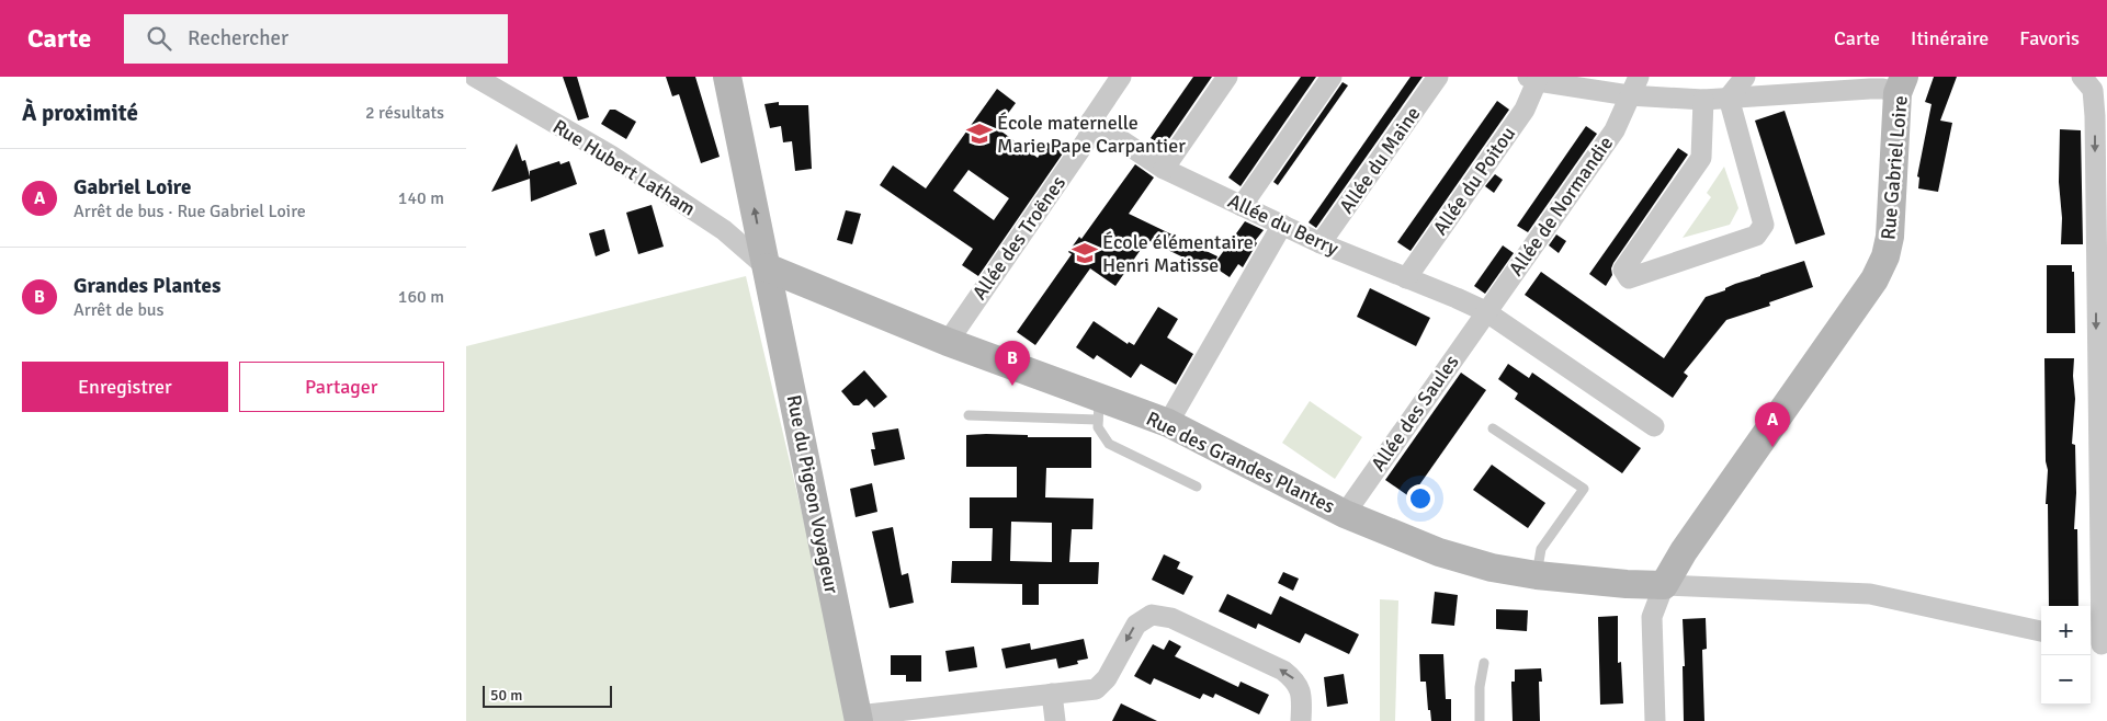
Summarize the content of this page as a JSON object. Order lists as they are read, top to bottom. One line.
{"streets":{"street":["Allée du Maine","Rue Hubert Latham","Rue Gabriel Loire","Allée du Poitou","Allée de Normandie","Allée du Berry","Allée des Troënes","Allée des Saules","Rue des Grandes Plantes","Rue du Pigeon Voyageur"]},"crossings":[["Allée du Maine","Allée du Berry"],["Rue Hubert Latham","Rue des Grandes Plantes"],["Rue Hubert Latham","Rue du Pigeon Voyageur"],["Rue Gabriel Loire","Rue des Grandes Plantes"],["Allée du Poitou","Allée du Berry"],["Allée de Normandie","Allée du Berry"],["Allée de Normandie","Allée des Saules"],["Allée du Berry","Allée des Troënes"],["Allée du Berry","Allée des Saules"],["Allée des Troënes","Rue des Grandes Plantes"],["Allée des Saules","Rue des Grandes Plantes"],["Rue des Grandes Plantes","Rue du Pigeon Voyageur"]],"places":{"school or university":["École maternelle Marie Pape Carpantier","École élémentaire Henri Matisse"]},"scale_bar":"50 m","page":{"header":"Carte","search":"Rechercher","nav":["Carte","Itinéraire","Favoris"],"heading":["À proximité","2 résultats"],"list":[{"mark":"A","name":"Gabriel Loire","note":"Arrêt de bus · Rue Gabriel Loire","value":"140 m"},{"mark":"B","name":"Grandes Plantes","note":"Arrêt de bus","value":"160 m"}],"pins":["B","A"],"buttons":["Enregistrer","Partager"],"map_buttons":["+","−"],"scale":"50 m"}}
